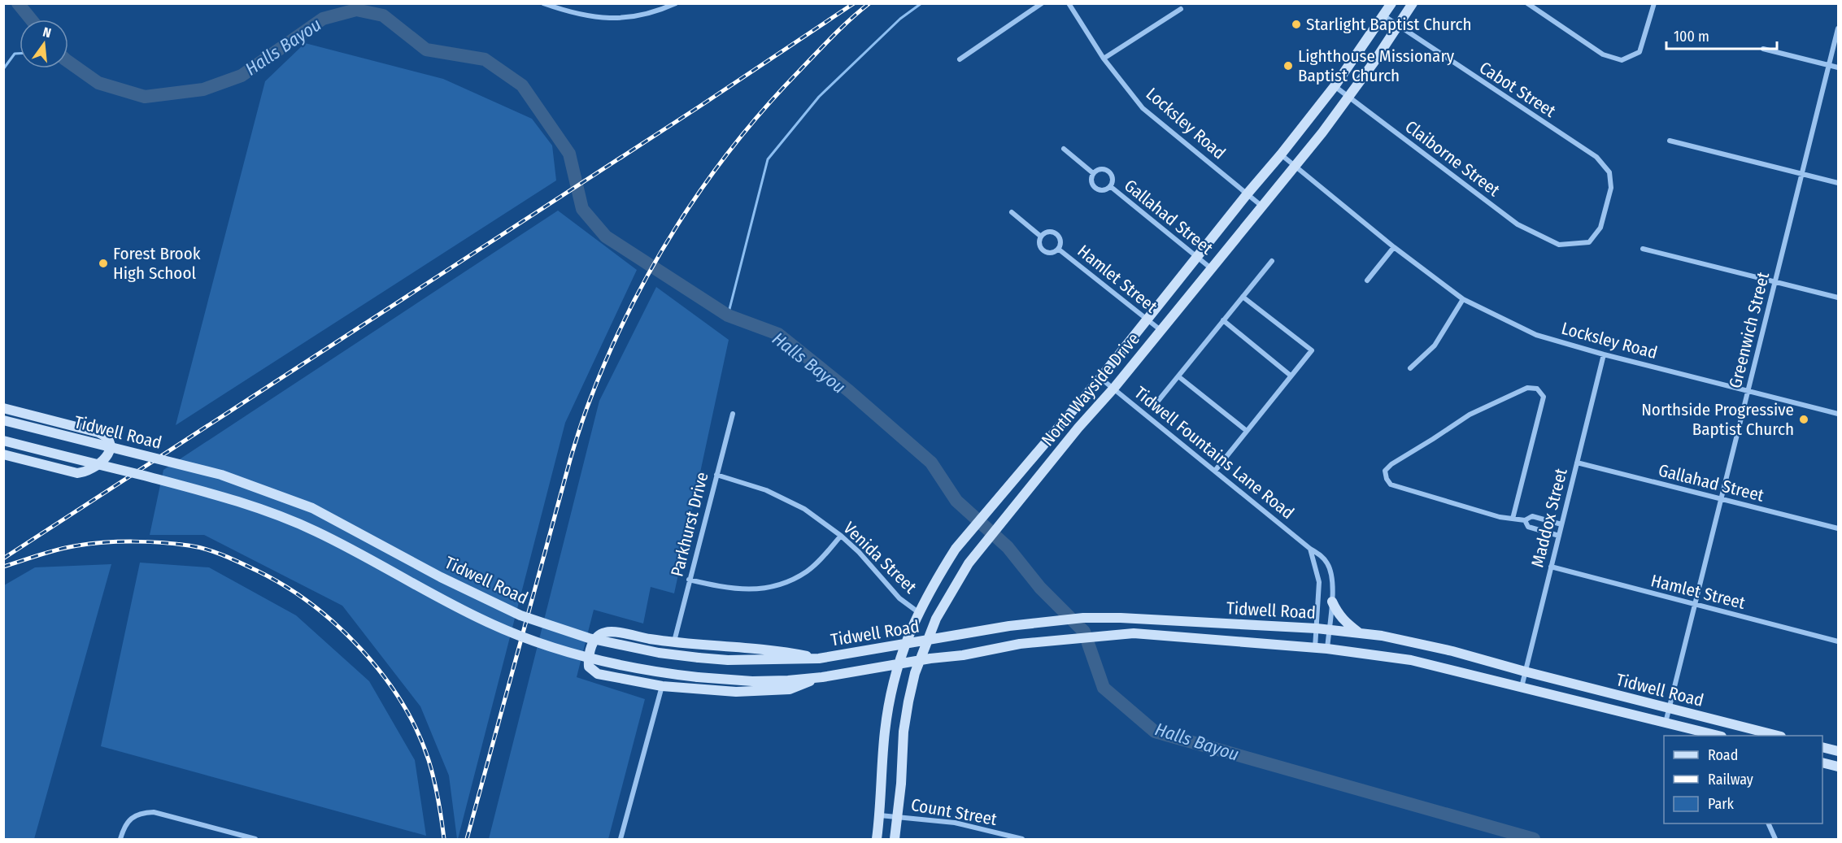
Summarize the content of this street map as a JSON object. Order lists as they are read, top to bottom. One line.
{"streets":{"main road":["North Wayside Drive","Tidwell Road"],"street":["Cabot Street","Locksley Road","Claiborne Street","Gallahad Street","Hamlet Street","Greenwich Street","Tidwell Fountains Lane Road","Maddox Street","Parkhurst Drive","Venida Street","Count Street"]},"crossings":[["Cabot Street","Claiborne Street"],["Cabot Street","North Wayside Drive"],["Locksley Road","Greenwich Street"],["Locksley Road","North Wayside Drive"],["Locksley Road","Maddox Street"],["Claiborne Street","North Wayside Drive"],["Gallahad Street","Greenwich Street"],["Gallahad Street","North Wayside Drive"],["Gallahad Street","Maddox Street"],["Hamlet Street","Greenwich Street"],["Hamlet Street","North Wayside Drive"],["Hamlet Street","Maddox Street"],["Greenwich Street","Tidwell Road"],["North Wayside Drive","Tidwell Road"],["North Wayside Drive","Tidwell Fountains Lane Road"],["North Wayside Drive","Venida Street"],["North Wayside Drive","Count Street"],["Tidwell Road","Tidwell Fountains Lane Road"],["Tidwell Road","Maddox Street"],["Parkhurst Drive","Venida Street"]],"water":["Halls Bayou"],"places":["Starlight Baptist Church","Lighthouse Missionary Baptist Church","Forest Brook High School","Northside Progressive Baptist Church"],"legend":["Road","Railway","Park"],"scale_bar":"100 m","north":"top"}
